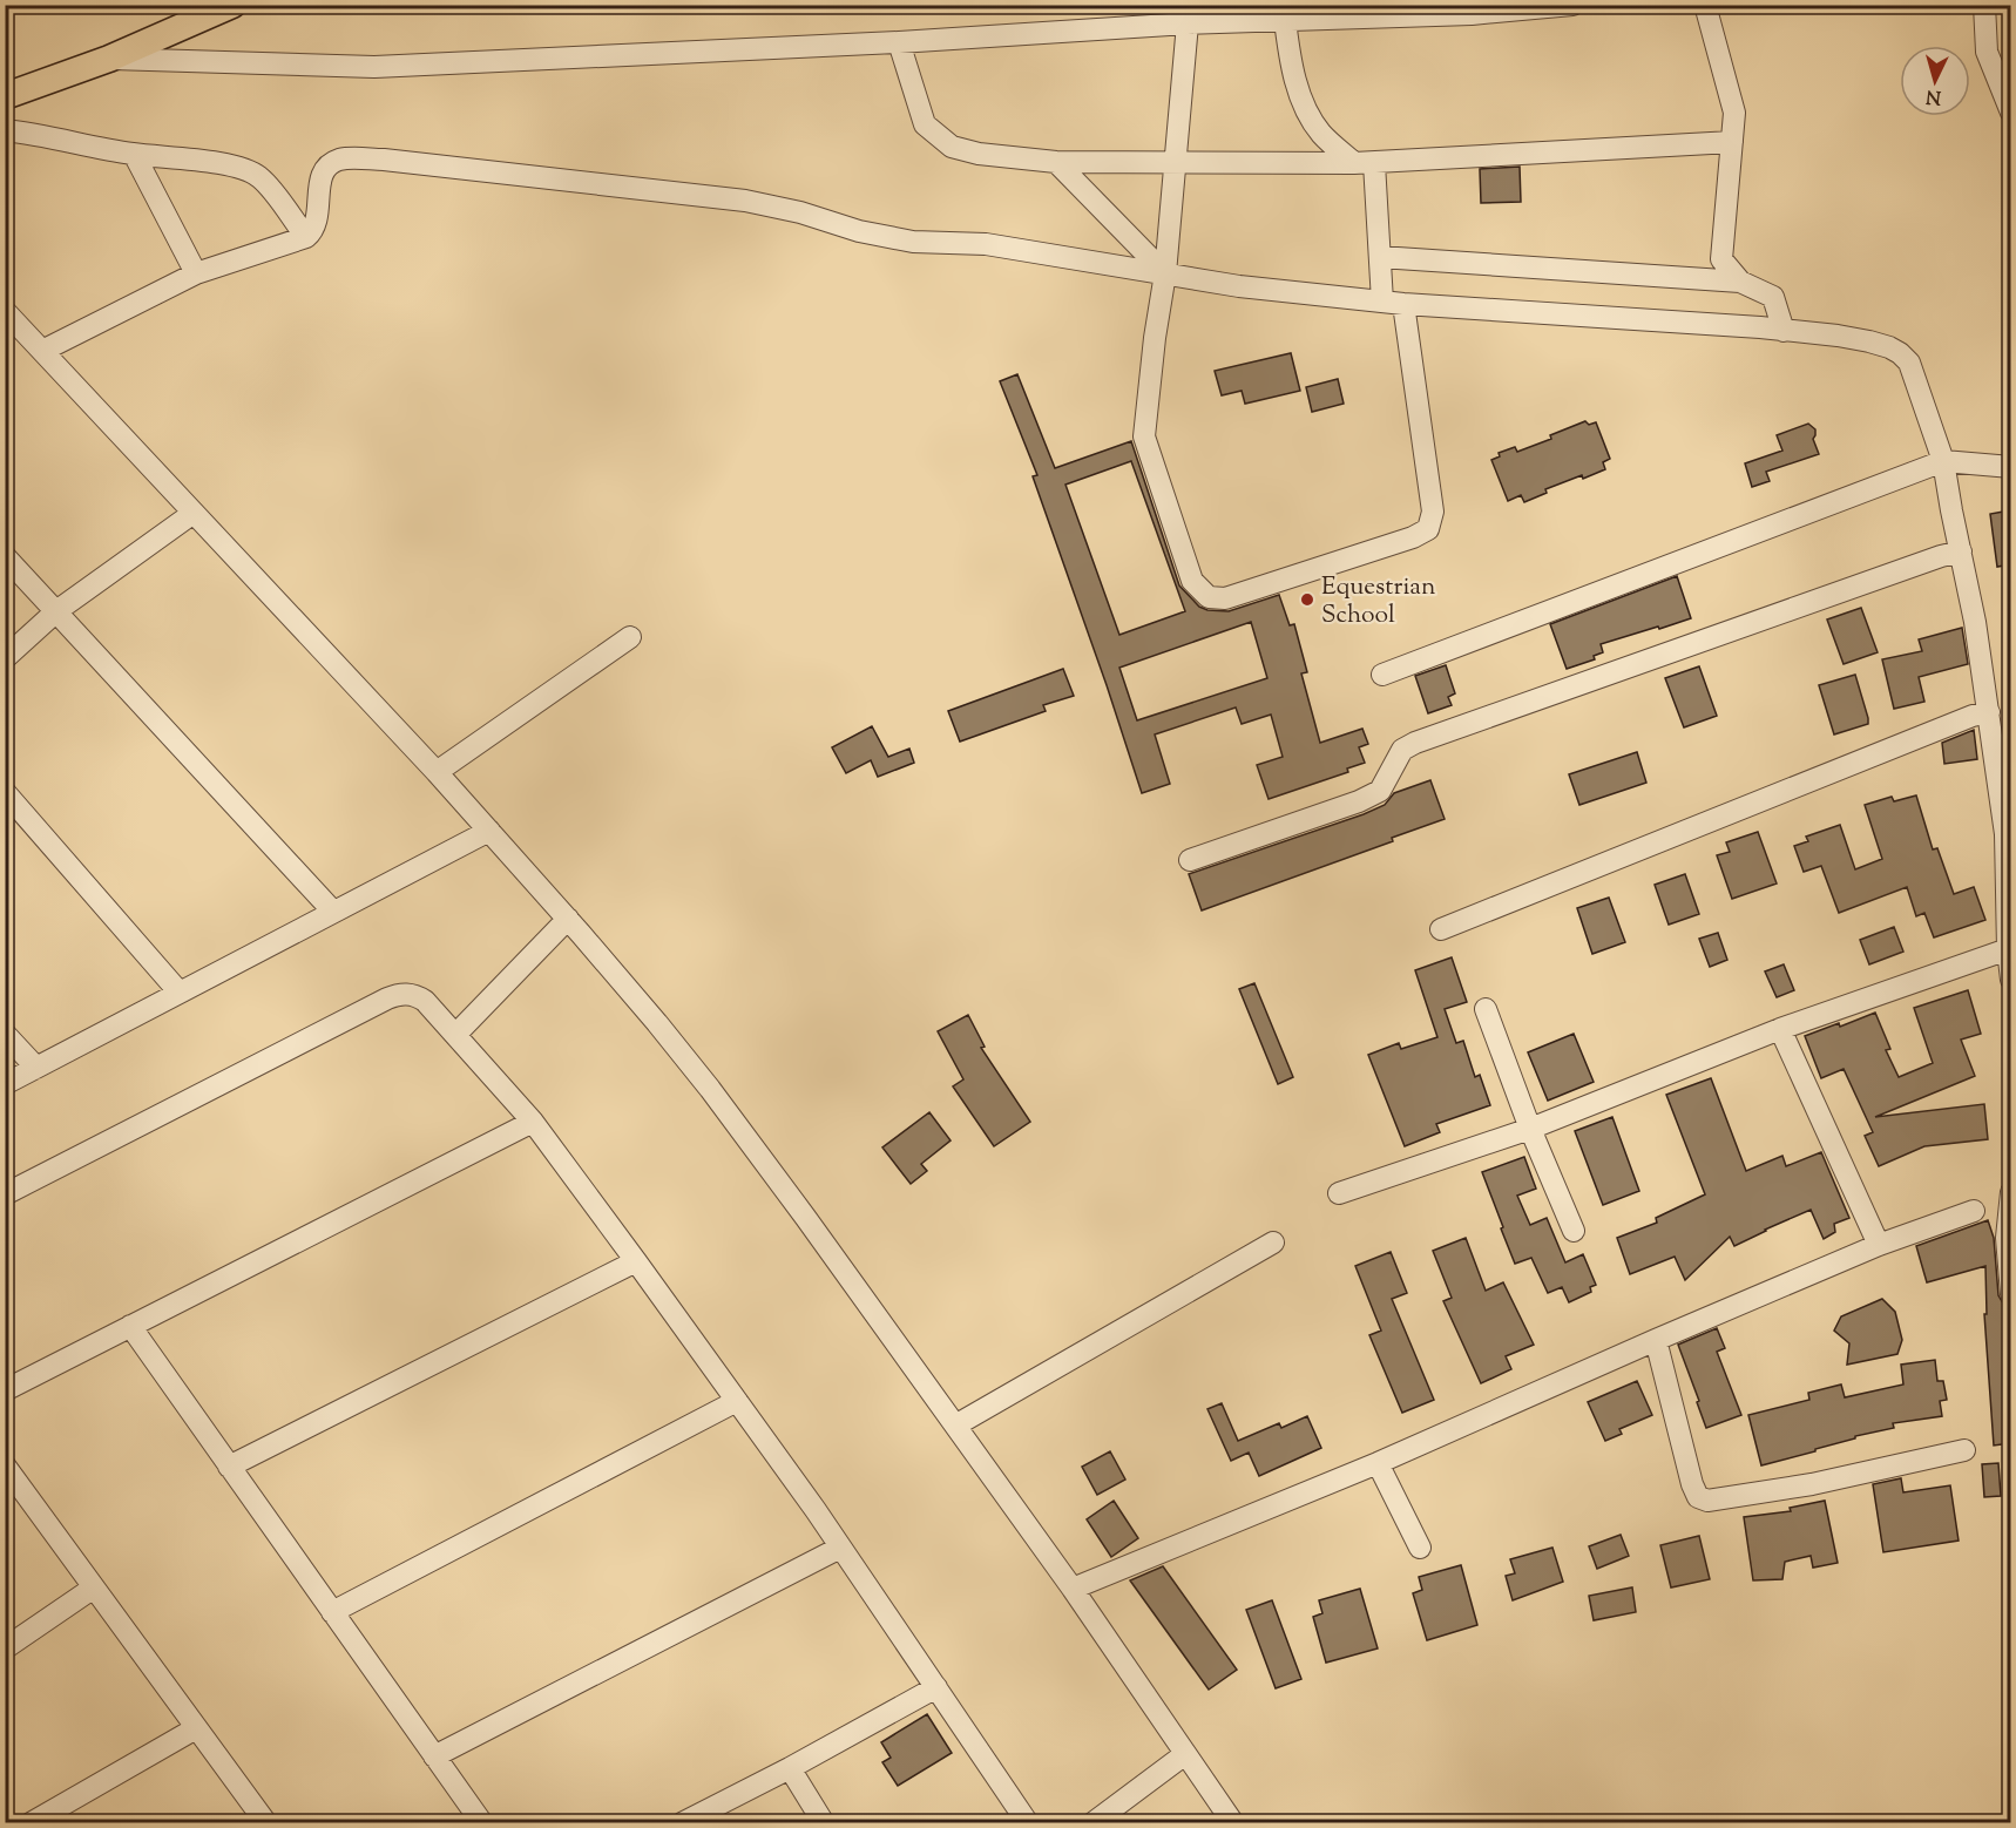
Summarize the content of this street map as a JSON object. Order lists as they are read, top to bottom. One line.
{"places":["Equestrian School"],"north":"bottom"}
